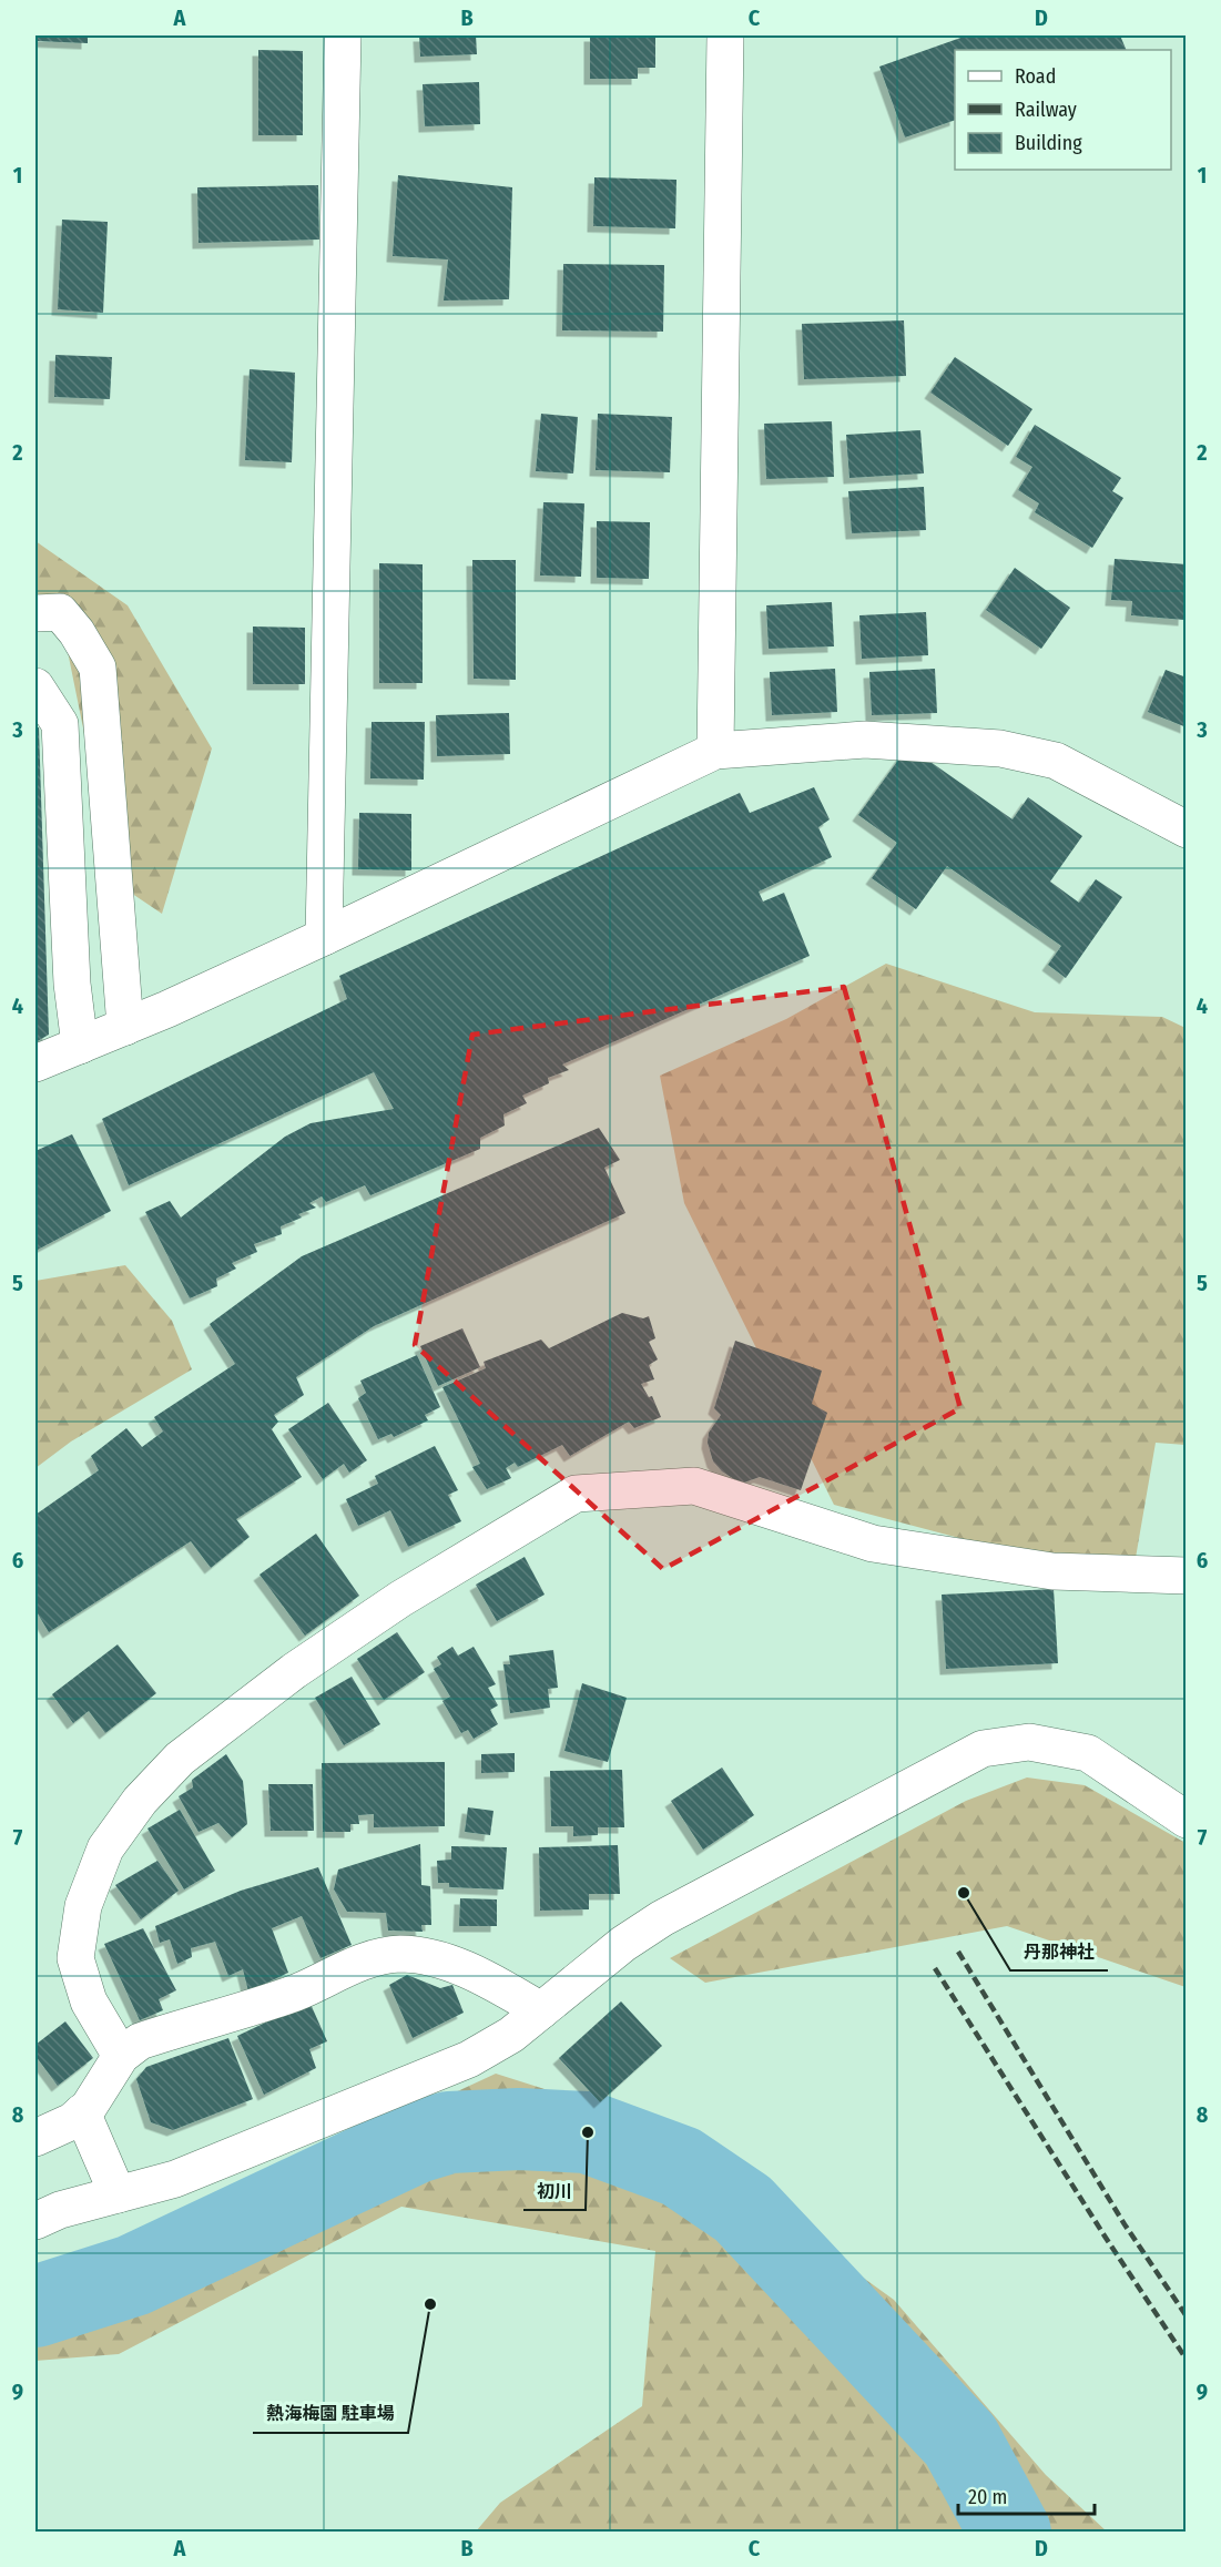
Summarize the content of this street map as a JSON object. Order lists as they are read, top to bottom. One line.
{"places":["丹那神社","初川","熱海梅園 駐車場"],"legend":["Road","Railway","Building"],"scale_bar":"20 m","grid":{"columns":["A","B","C","D"],"rows":["1","2","3","4","5","6","7","8","9"]}}
